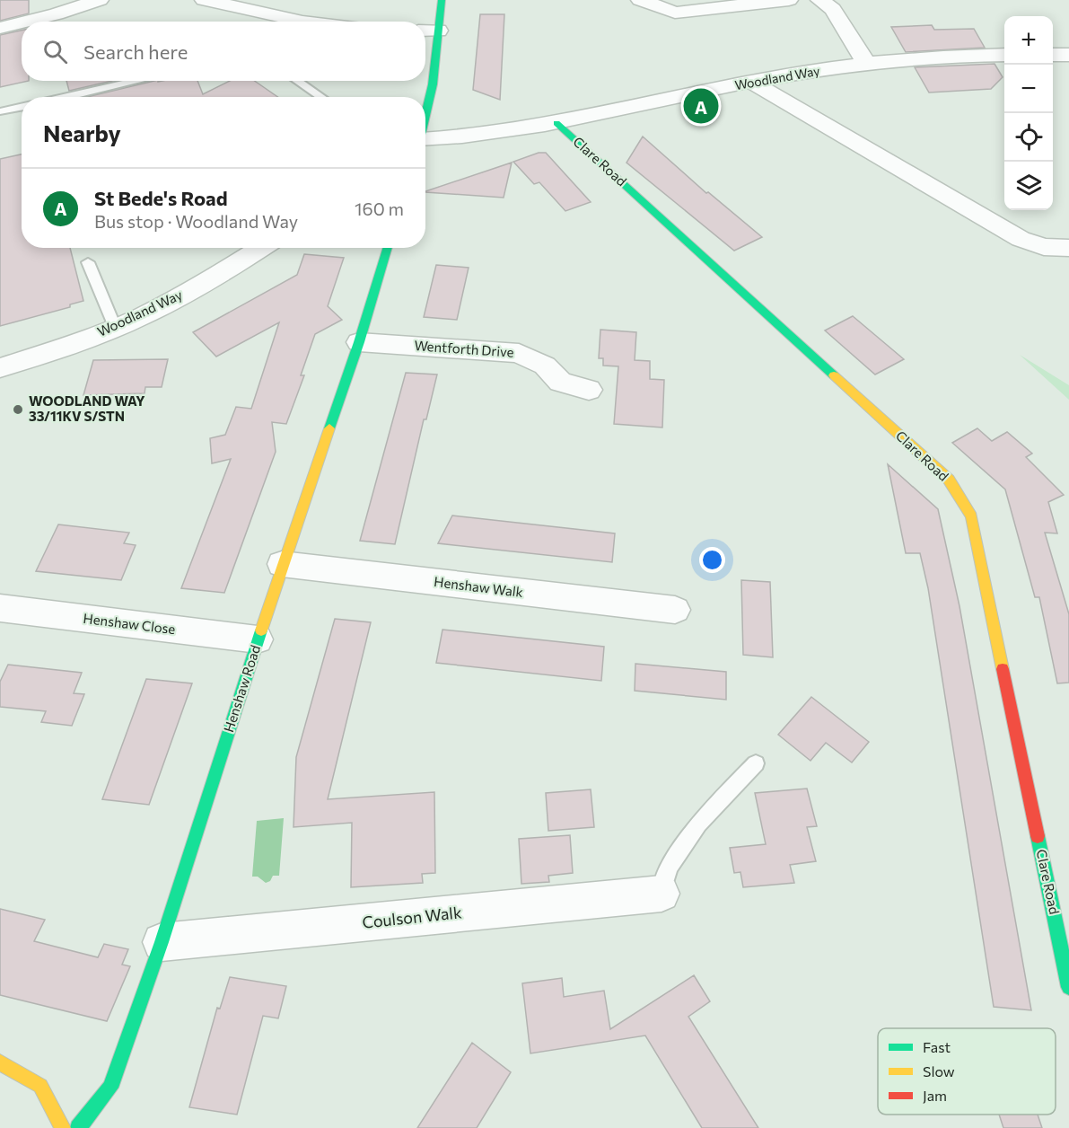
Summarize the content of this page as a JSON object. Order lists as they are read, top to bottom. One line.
{"streets":{"street":["Woodland Way","Clare Road","Wentforth Drive","Henshaw Walk","Henshaw Close","Henshaw Road","Coulson Walk"]},"crossings":[["Woodland Way","Clare Road"],["Wentforth Drive","Henshaw Road"],["Henshaw Walk","Henshaw Road"],["Henshaw Close","Henshaw Road"],["Henshaw Road","Coulson Walk"]],"places":["WOODLAND WAY 33/11KV S/STN"],"legend":["Fast","Slow","Jam"],"page":{"map_buttons":["+","−"],"search":"Search here","pins":"A","heading":"Nearby","list":[{"mark":"A","name":"St Bede's Road","note":"Bus stop · Woodland Way","value":"160 m"}]}}
